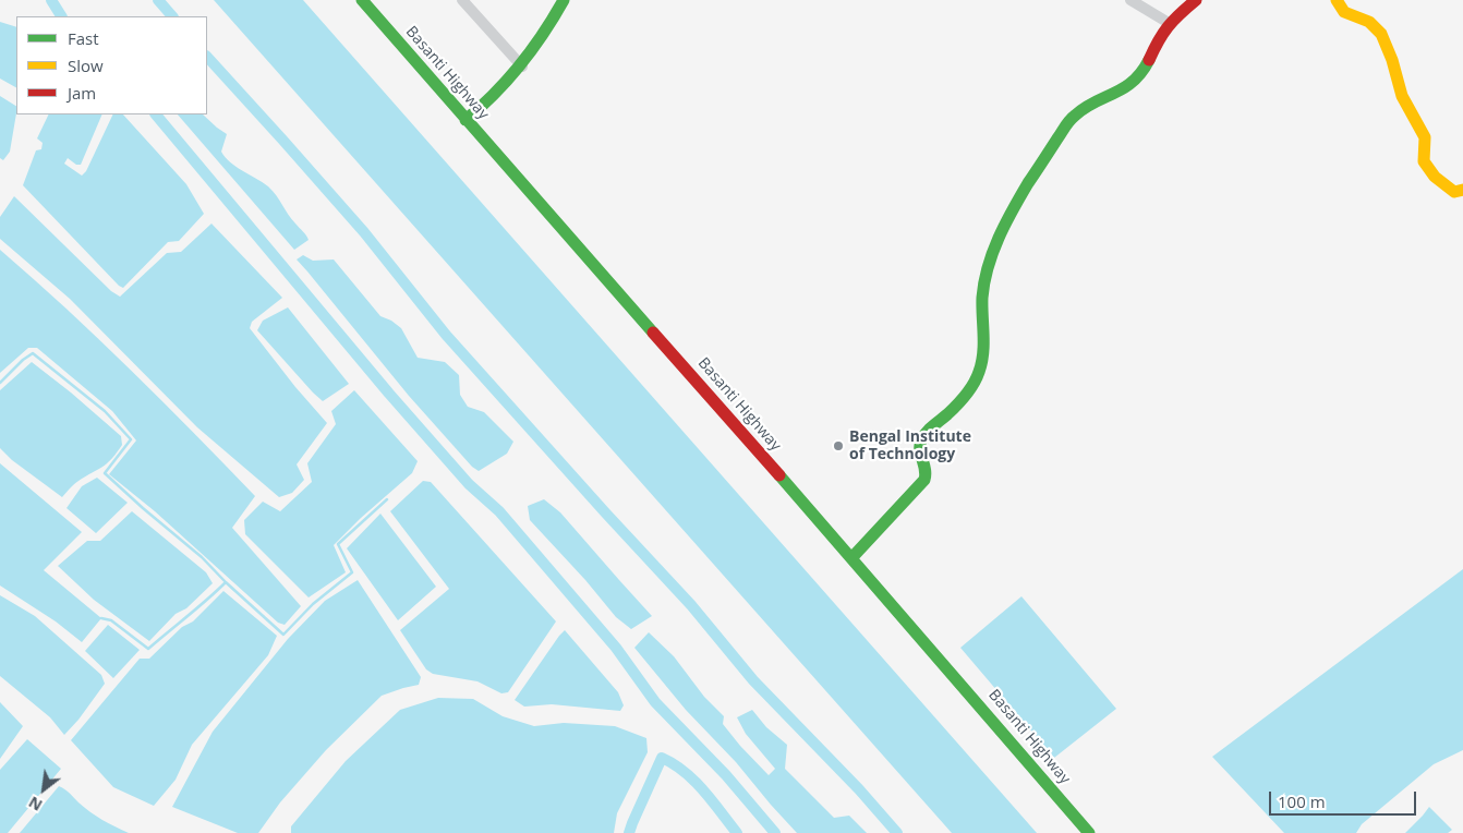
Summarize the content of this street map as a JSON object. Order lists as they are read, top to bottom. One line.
{"streets":{"main road":["Basanti Highway"]},"places":["Bengal Institute of Technology"],"legend":["Fast","Slow","Jam"],"scale_bar":"100 m","north":"bottom left"}
